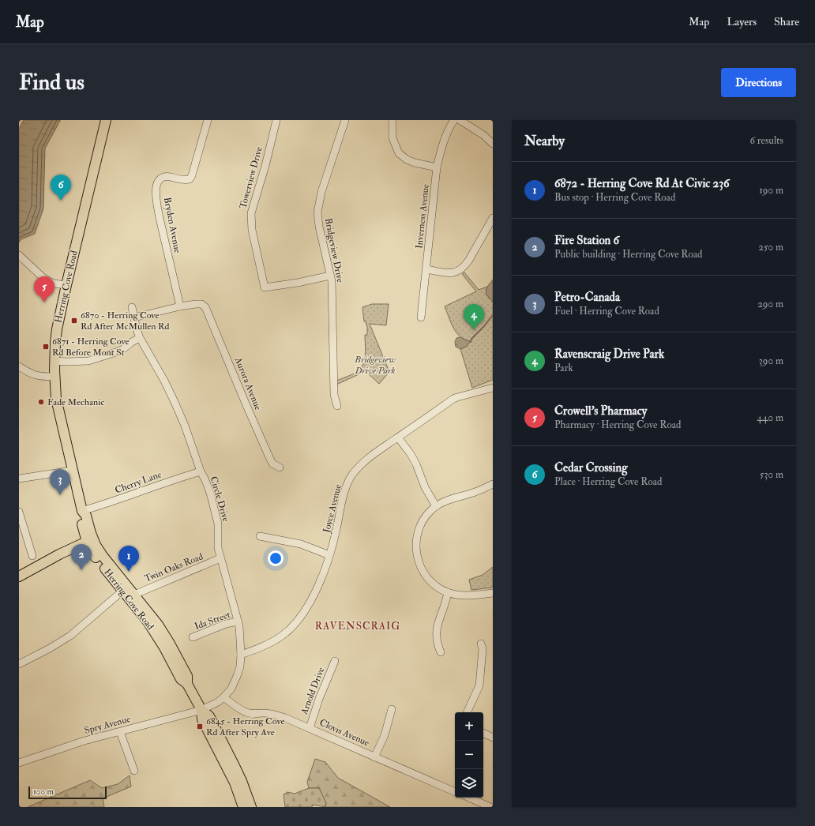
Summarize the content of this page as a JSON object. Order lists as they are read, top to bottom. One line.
{"streets":{"main road":["Herring Cove Road"],"street":["Towerview Drive","Inverness Avenue","Bryden Avenue","Bridgeview Drive","Aurora Avenue","Cherry Lane","Circle Drive","Joyce Avenue","Twin Oaks Road","Ida Street","Arnold Drive","Spry Avenue","Clovis Avenue"]},"crossings":[["Towerview Drive","Bridgeview Drive"],["Bryden Avenue","Aurora Avenue"],["Herring Cove Road","Cherry Lane"],["Herring Cove Road","Circle Drive"],["Herring Cove Road","Twin Oaks Road"],["Herring Cove Road","Spry Avenue"],["Cherry Lane","Circle Drive"],["Circle Drive","Joyce Avenue"],["Circle Drive","Twin Oaks Road"],["Circle Drive","Ida Street"],["Circle Drive","Spry Avenue"],["Circle Drive","Clovis Avenue"],["Arnold Drive","Clovis Avenue"]],"districts":["RAVENSCRAIG"],"parks":["Bridgeview Drive Park"],"places":{"transit":["6870 - Herring Cove Rd After McMullen Rd","6871 - Herring Cove Rd Before Mont St","6845 - Herring Cove Rd After Spry Ave"],"other":["Fade Mechanic"]},"scale_bar":"100 m","page":{"header":"Map","nav":["Map","Layers","Share"],"buttons":"Directions","title":"Find us","heading":["Nearby","6 results"],"list":[{"mark":"1","name":"6872 - Herring Cove Rd At Civic 236","note":"Bus stop · Herring Cove Road","value":"190 m"},{"mark":"2","name":"Fire Station 6","note":"Public building · Herring Cove Road","value":"250 m"},{"mark":"3","name":"Petro-Canada","note":"Fuel · Herring Cove Road","value":"290 m"},{"mark":"4","name":"Ravenscraig Drive Park","note":"Park","value":"390 m"},{"mark":"5","name":"Crowell’s Pharmacy","note":"Pharmacy · Herring Cove Road","value":"440 m"},{"mark":"6","name":"Cedar Crossing","note":"Place · Herring Cove Road","value":"530 m"}],"pins":["6","5","4","3","2","1"],"map_buttons":["+","−"],"scale":"100 m"}}
